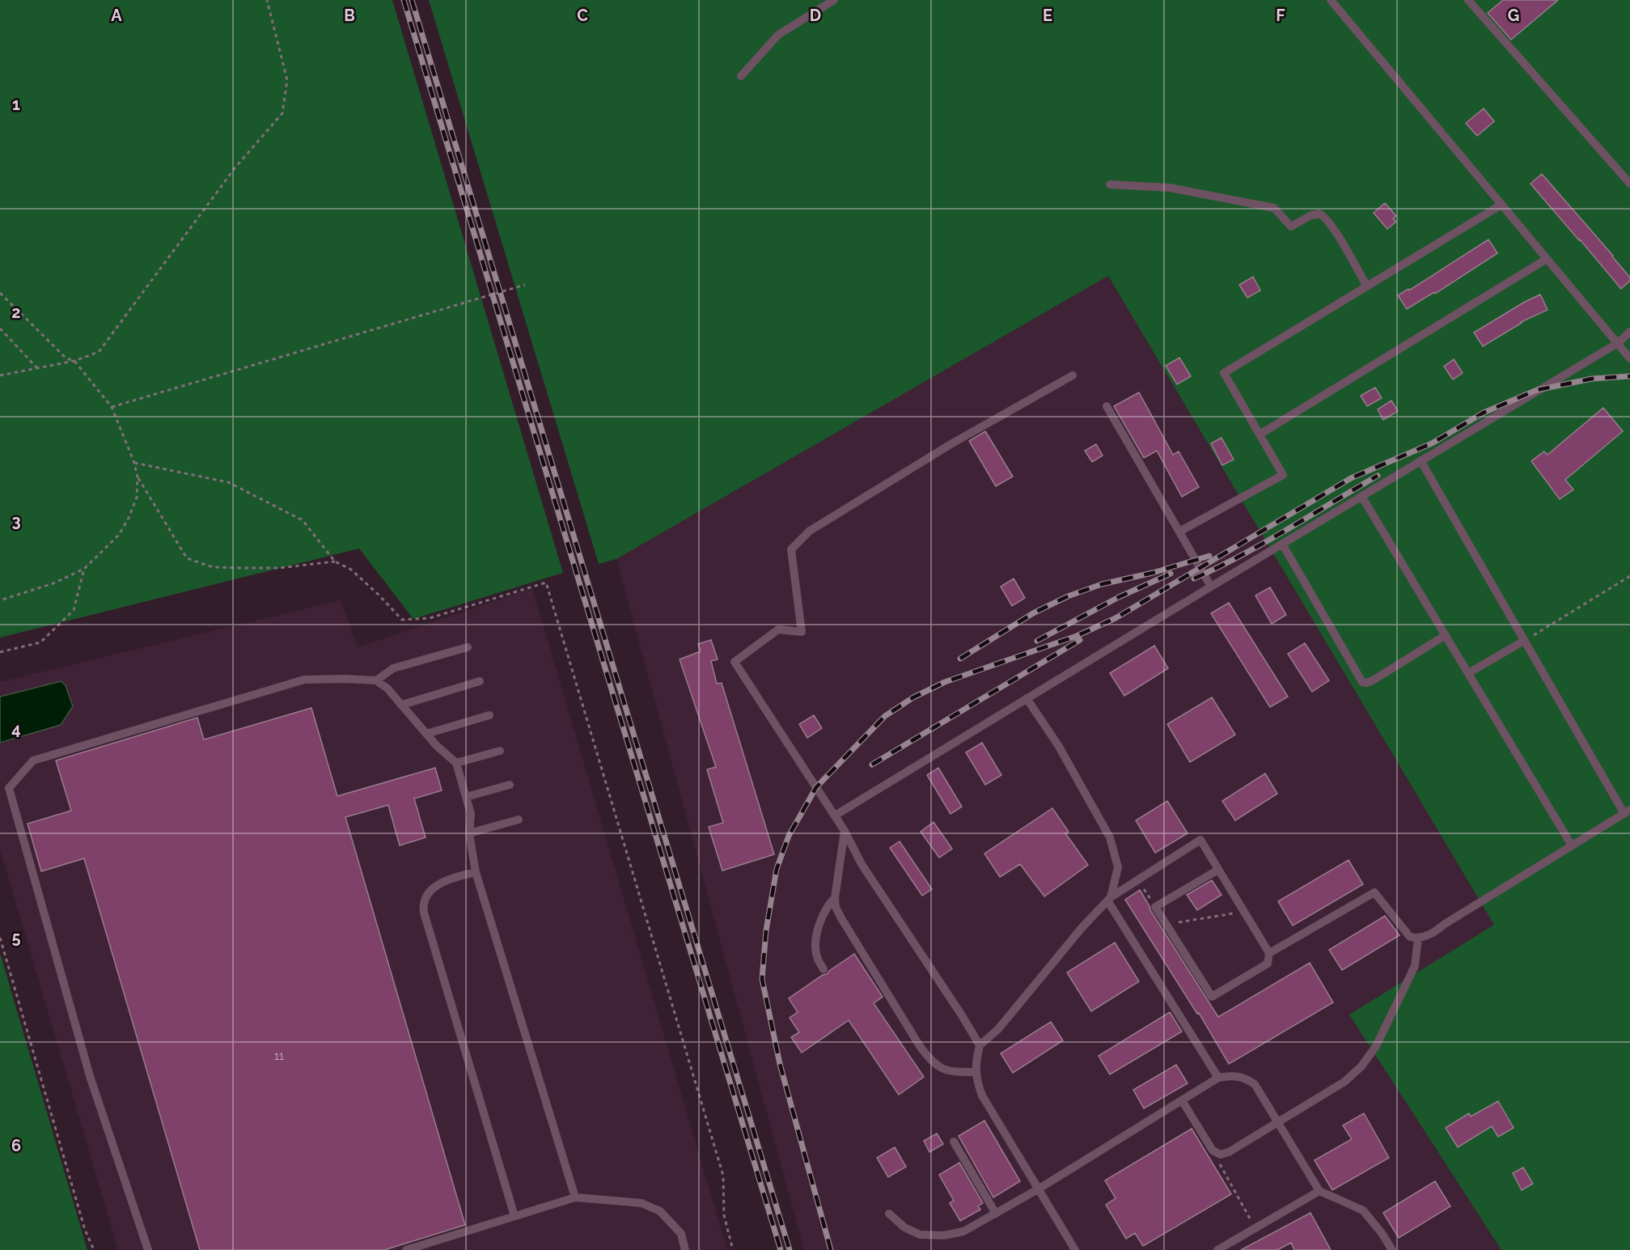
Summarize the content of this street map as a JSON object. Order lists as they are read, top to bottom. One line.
{"house_numbers":["11"],"grid":{"columns":["A","B","C","D","E","F","G"],"rows":["1","2","3","4","5","6"]}}
